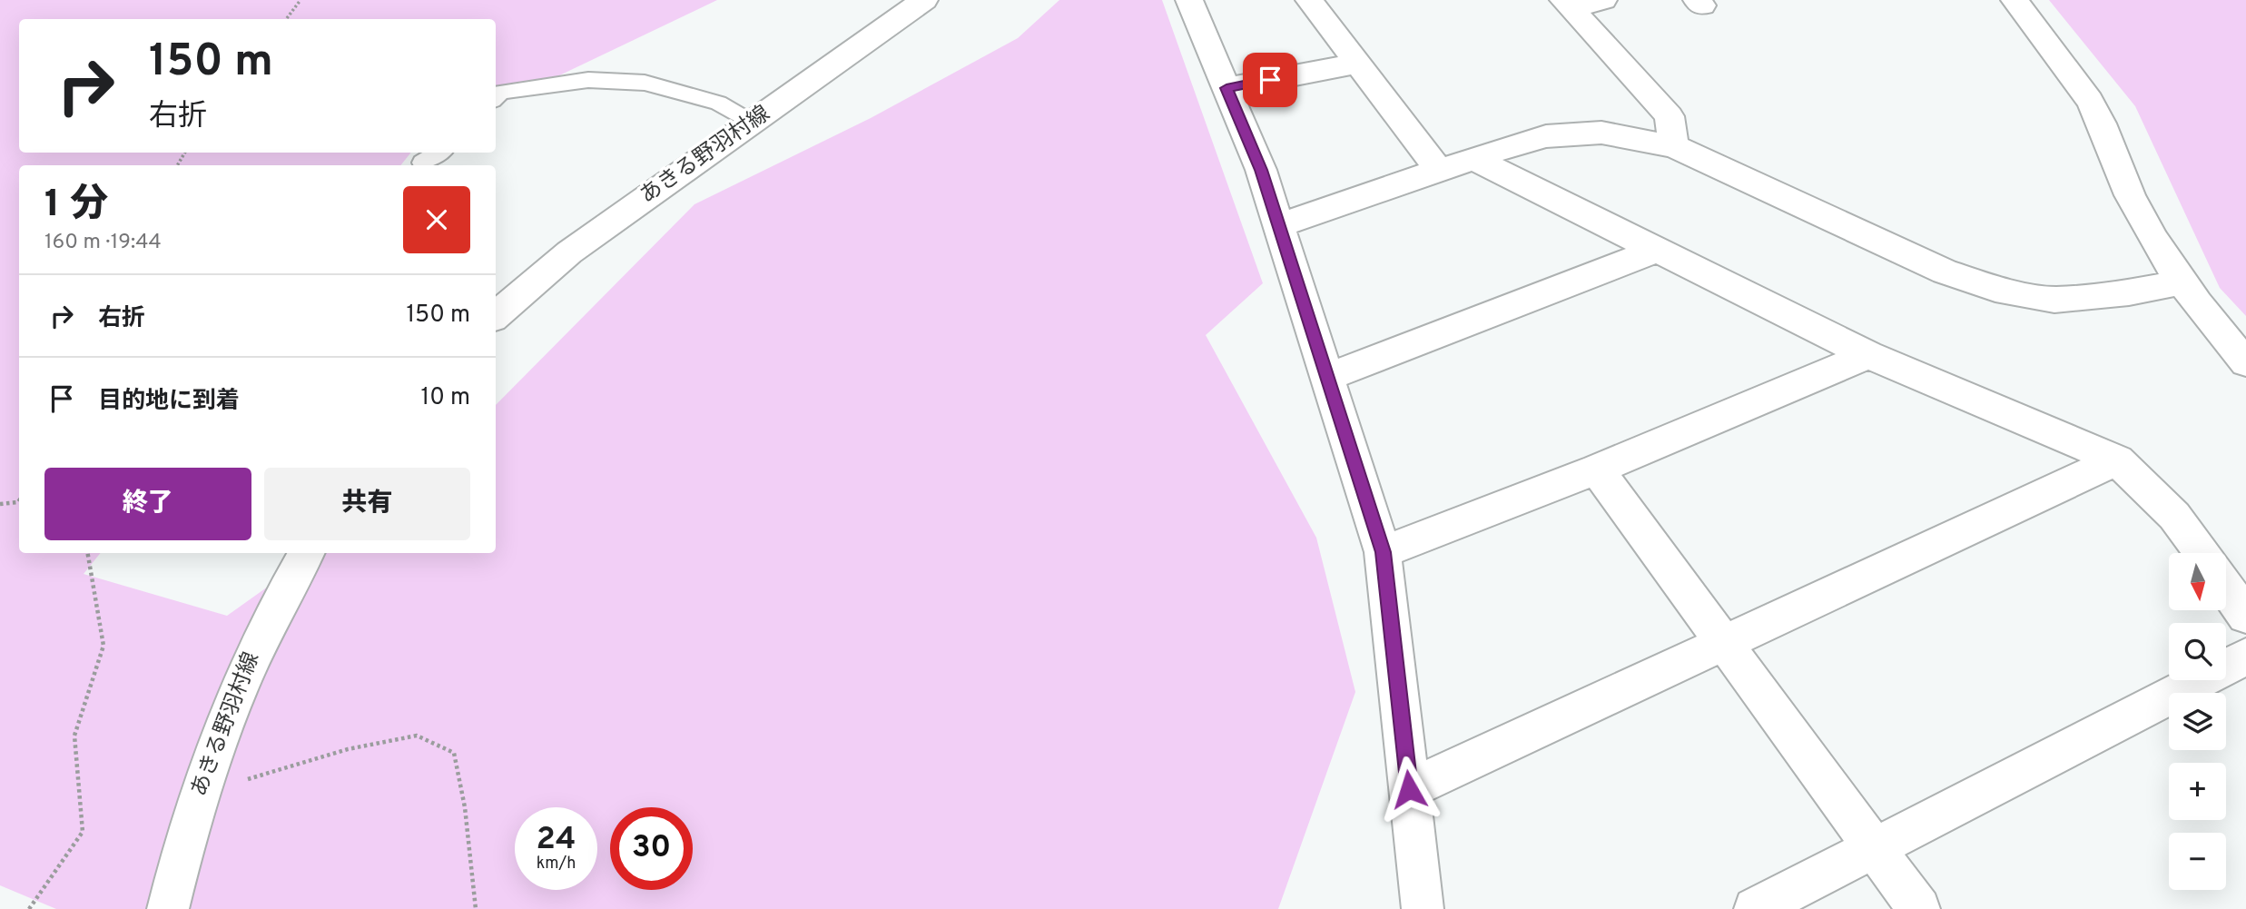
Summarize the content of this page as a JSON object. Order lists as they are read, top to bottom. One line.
{"streets":{"street":["あきる野羽村線"]},"north":"bottom","page":{"turn":["150 m","右折"],"heading":["1 分","160 m · 19:44"],"list":[{"name":"右折","value":"150 m"},{"name":"目的地に到着","value":"10 m"}],"buttons":["終了","共有"],"map_buttons":["+","−"],"speed":"24 km/h","limit":"30"}}
